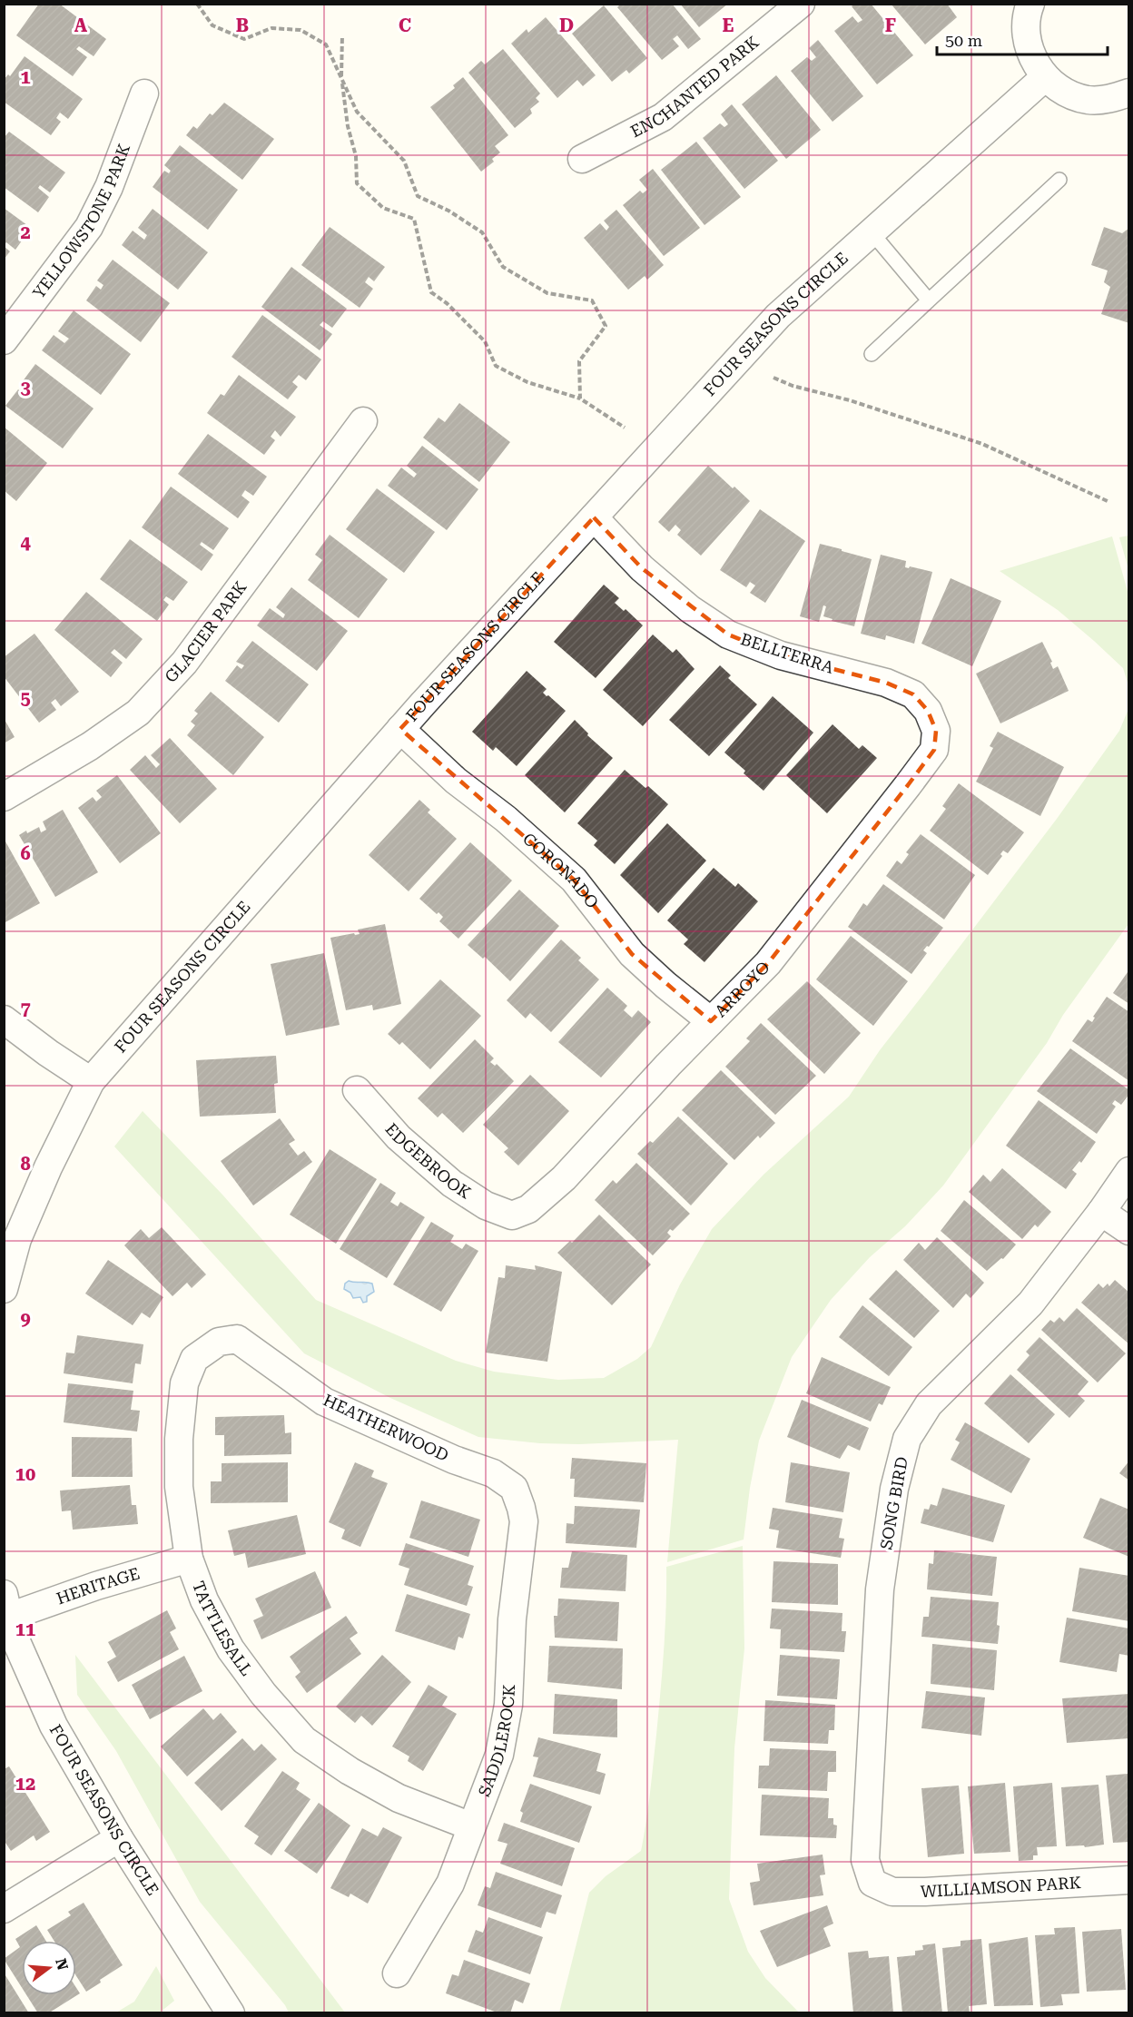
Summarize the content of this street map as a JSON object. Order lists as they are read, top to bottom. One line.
{"streets":{"street":["ENCHANTED PARK","YELLOWSTONE PARK","FOUR SEASONS CIRCLE","GLACIER PARK","BELLTERRA","CORONADO","ARROYO","EDGEBROOK","HEATHERWOOD","SONG BIRD","HERITAGE","TATTLESALL","SADDLEROCK","WILLIAMSON PARK"]},"crossings":[["FOUR SEASONS CIRCLE","BELLTERRA"],["FOUR SEASONS CIRCLE","CORONADO"],["FOUR SEASONS CIRCLE","HERITAGE"],["BELLTERRA","ARROYO"],["CORONADO","ARROYO"],["ARROYO","EDGEBROOK"],["HEATHERWOOD","TATTLESALL"],["HEATHERWOOD","SADDLEROCK"],["SONG BIRD","WILLIAMSON PARK"],["HERITAGE","TATTLESALL"],["TATTLESALL","SADDLEROCK"]],"scale_bar":"50 m","north":"right","grid":{"columns":["A","B","C","D","E","F"],"rows":["1","2","3","4","5","6","7","8","9","10","11","12"]}}
